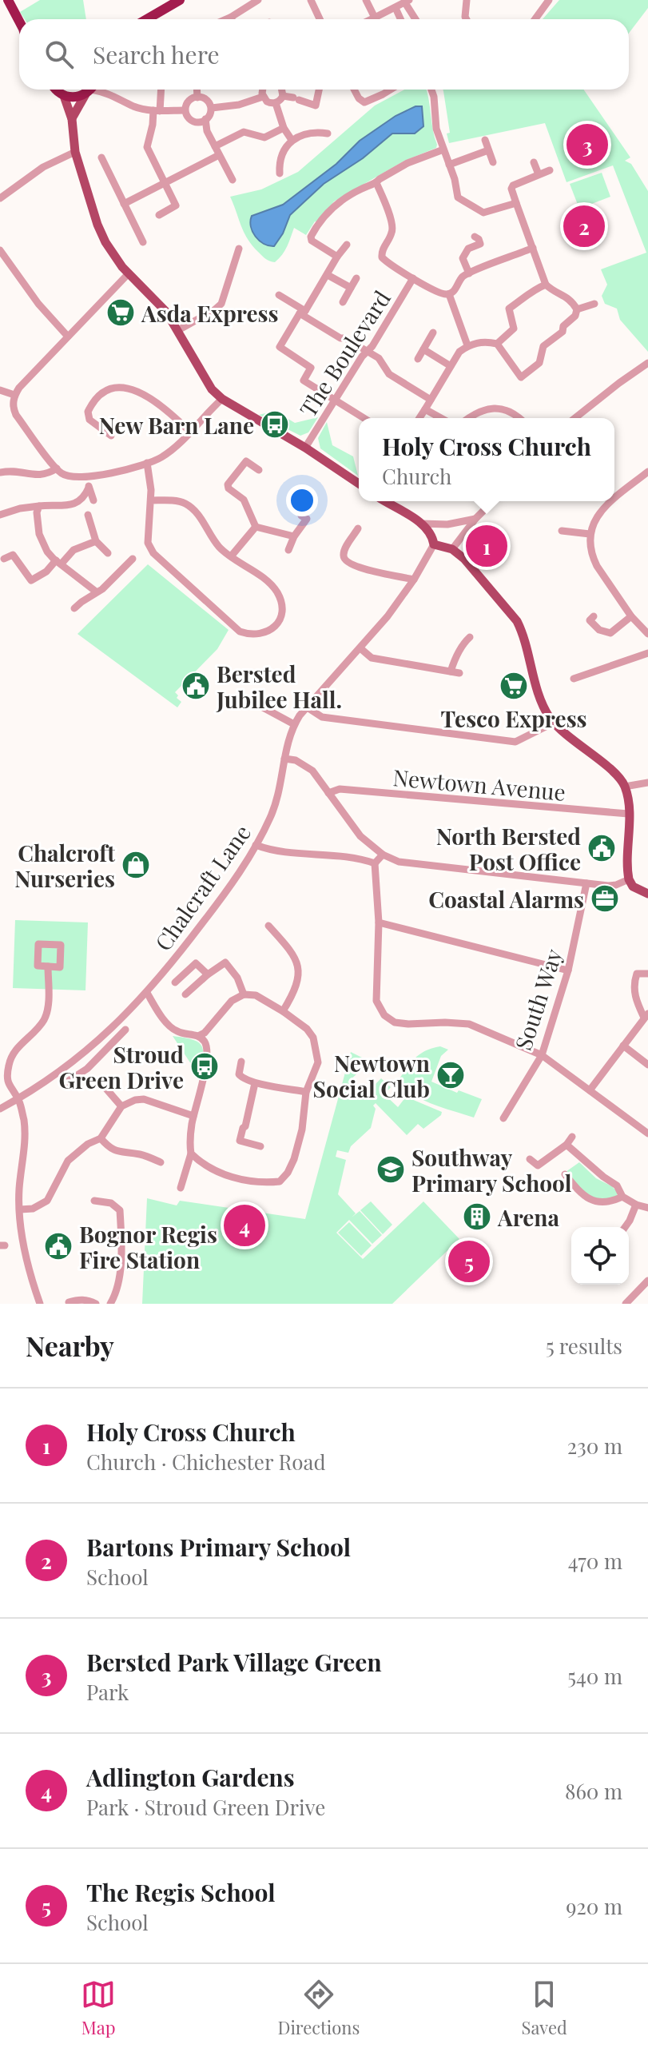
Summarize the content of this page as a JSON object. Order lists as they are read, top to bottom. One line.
{"streets":{"street":["The Boulevard","Newtown Avenue","Chalcraft Lane","South Way"]},"places":{"supermarket":["Asda Express","Tesco Express"],"bus stop":["New Barn Lane","Stroud Green Drive"],"public building":["Bersted Jubilee Hall.","North Bersted Post Office","Bognor Regis Fire Station"],"shop":["Chalcroft Nurseries"],"office":["Coastal Alarms"],"bar":["Newtown Social Club"],"school or university":["Southway Primary School"],"building":["Arena"]},"page":{"search":"Search here","pins":["3","2","1","4","5"],"popup":["Holy Cross Church","Church"],"heading":["Nearby","5 results"],"list":[{"mark":"1","name":"Holy Cross Church","note":"Church · Chichester Road","value":"230 m"},{"mark":"2","name":"Bartons Primary School","note":"School","value":"470 m"},{"mark":"3","name":"Bersted Park Village Green","note":"Park","value":"540 m"},{"mark":"4","name":"Adlington Gardens","note":"Park · Stroud Green Drive","value":"860 m"},{"mark":"5","name":"The Regis School","note":"School","value":"920 m"}],"nav":["Map","Directions","Saved"]}}
